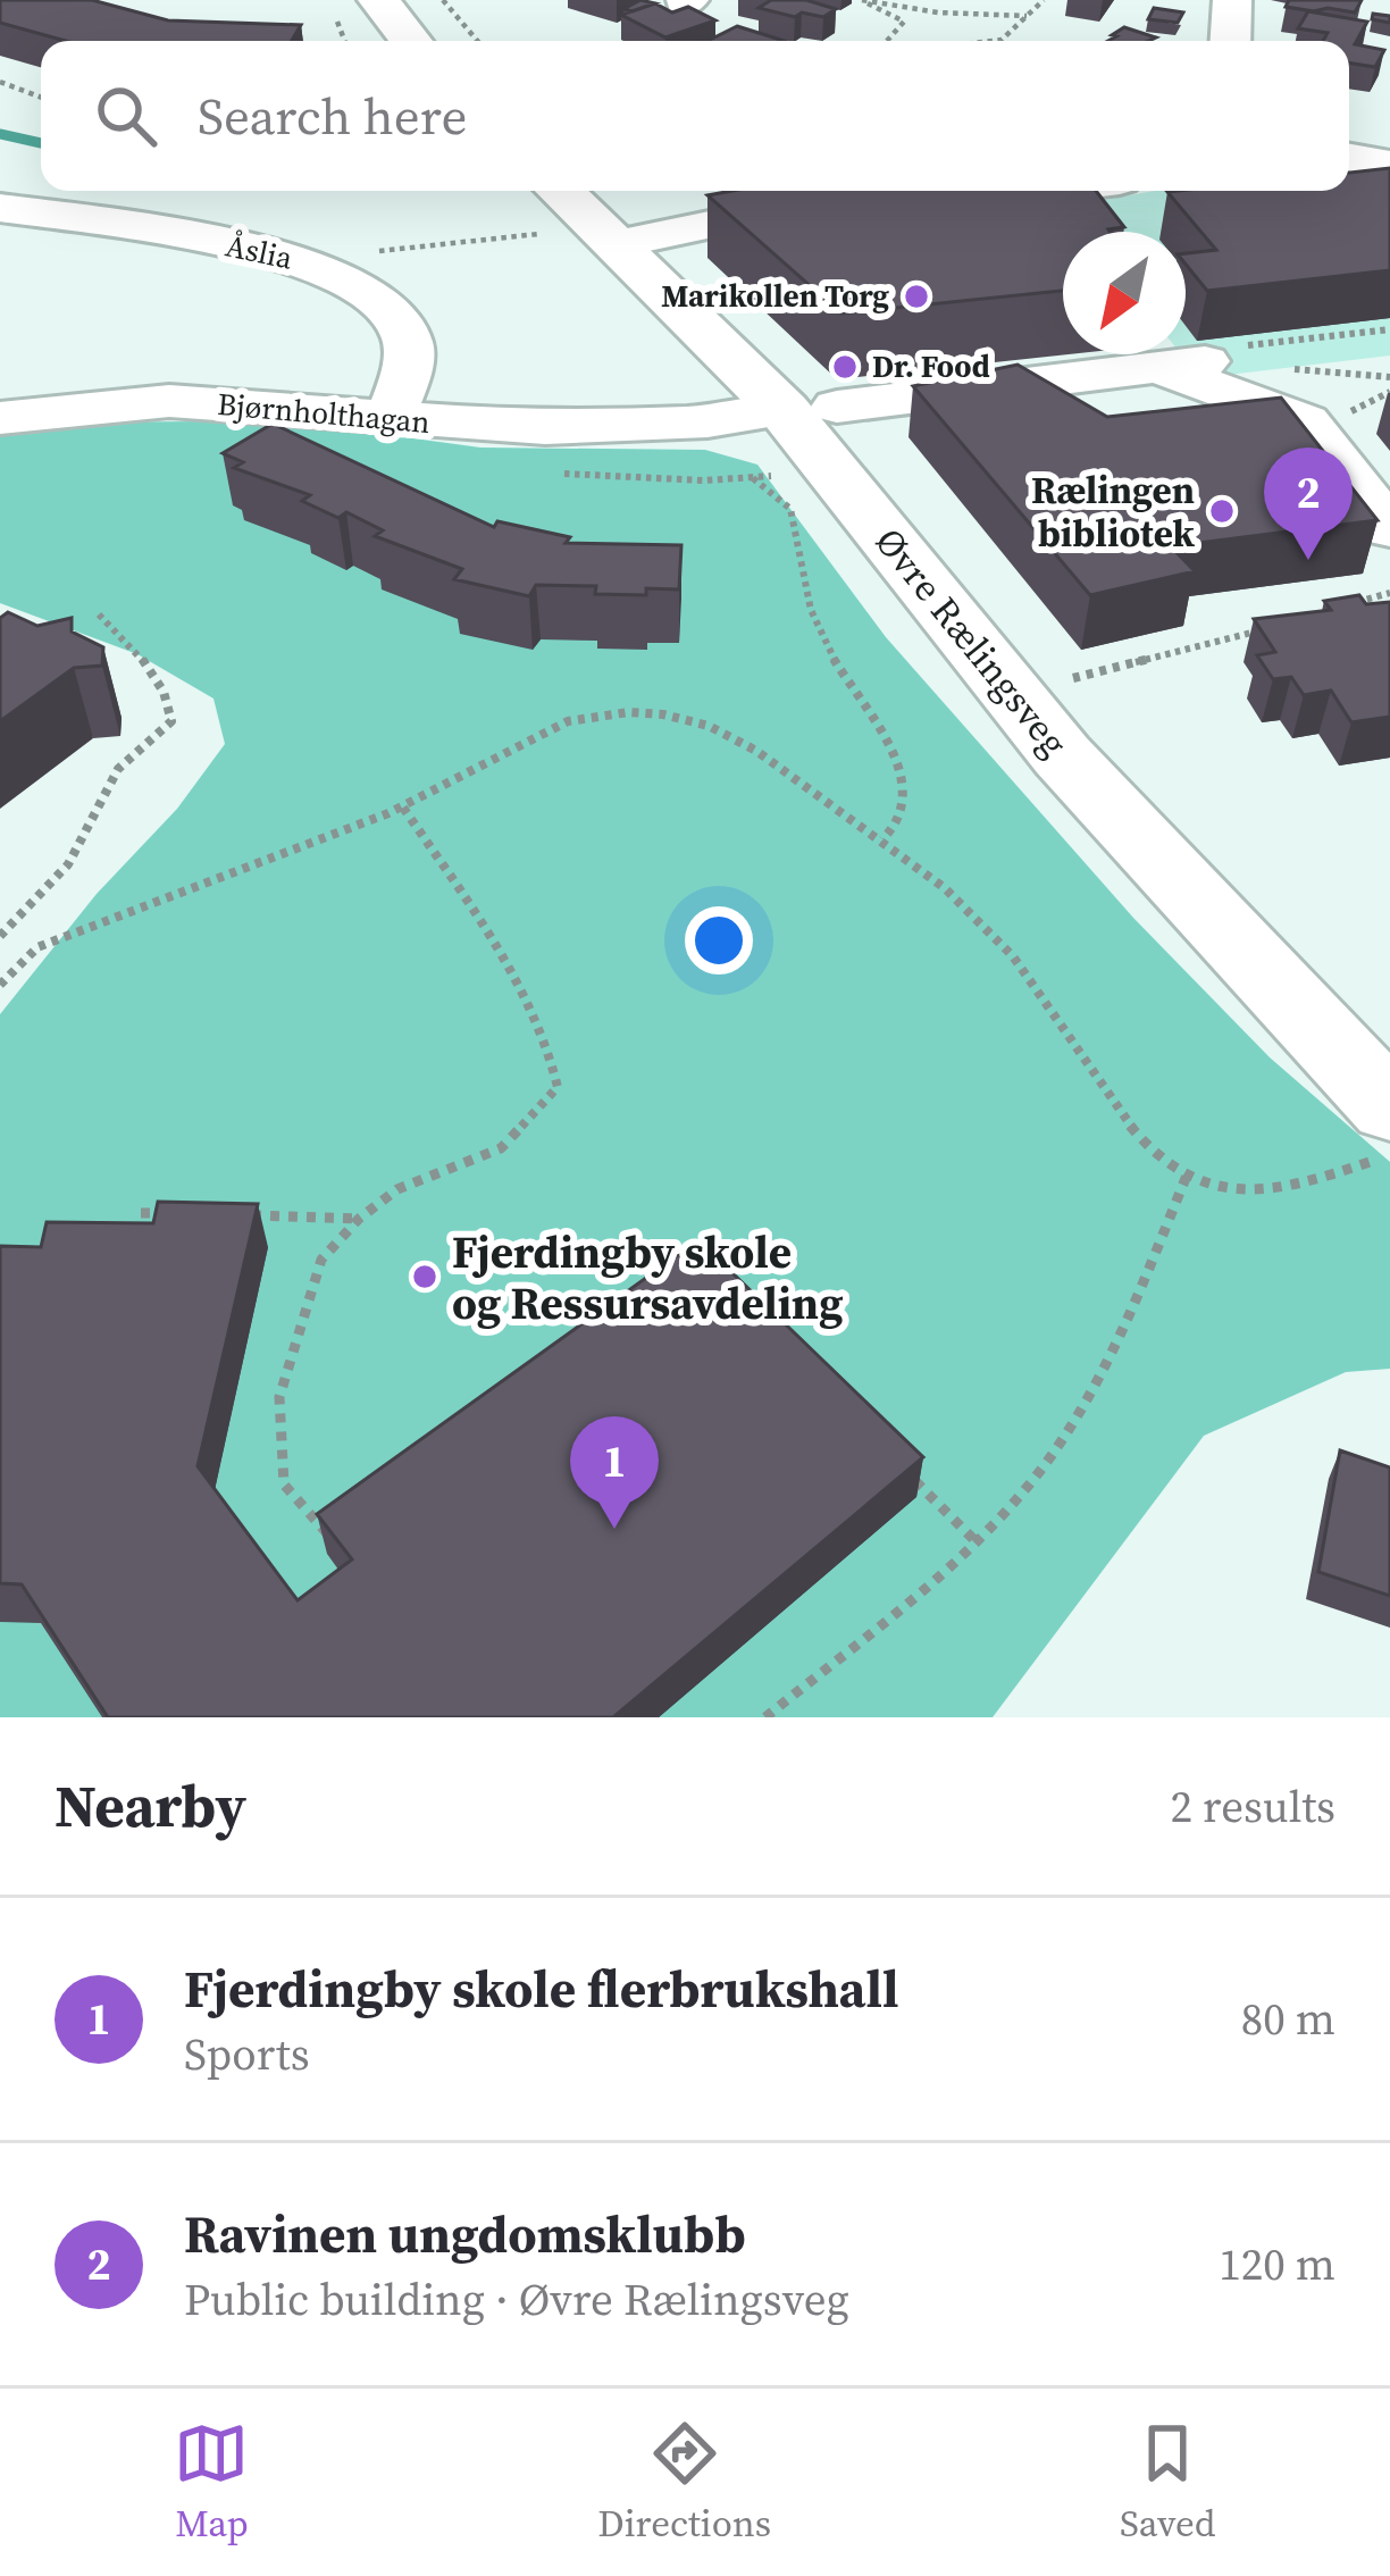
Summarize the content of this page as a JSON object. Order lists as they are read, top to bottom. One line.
{"streets":{"main road":["Øvre Rælingsveg"],"street":["Åslia","Bjørnholthagan"]},"crossings":[["Åslia","Bjørnholthagan"],["Bjørnholthagan","Øvre Rælingsveg"]],"places":["Marikollen Torg","Dr. Food","Rælingen bibliotek","Fjerdingby skole og Ressursavdeling"],"north":"bottom left","page":{"search":"Search here","pins":["2","1"],"heading":["Nearby","2 results"],"list":[{"mark":"1","name":"Fjerdingby skole flerbrukshall","note":"Sports","value":"80 m"},{"mark":"2","name":"Ravinen ungdomsklubb","note":"Public building · Øvre Rælingsveg","value":"120 m"}],"nav":["Map","Directions","Saved"]}}
